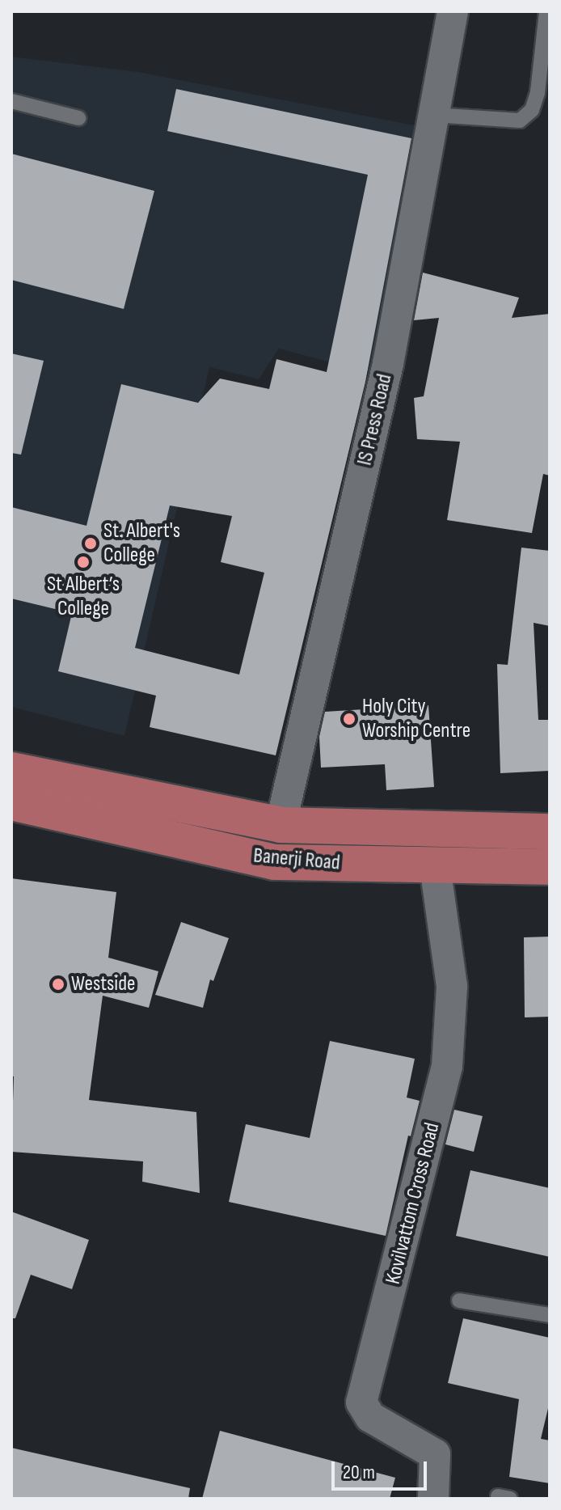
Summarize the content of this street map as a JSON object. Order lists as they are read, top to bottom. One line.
{"streets":{"main road":["Banerji Road"],"street":["IS Press Road","Kovilvattom Cross Road"]},"crossings":[["IS Press Road","Banerji Road"],["Banerji Road","Kovilvattom Cross Road"]],"places":["St. Albert's College","St Albert’s College","Holy City Worship Centre","Westside"],"scale_bar":"20 m"}
